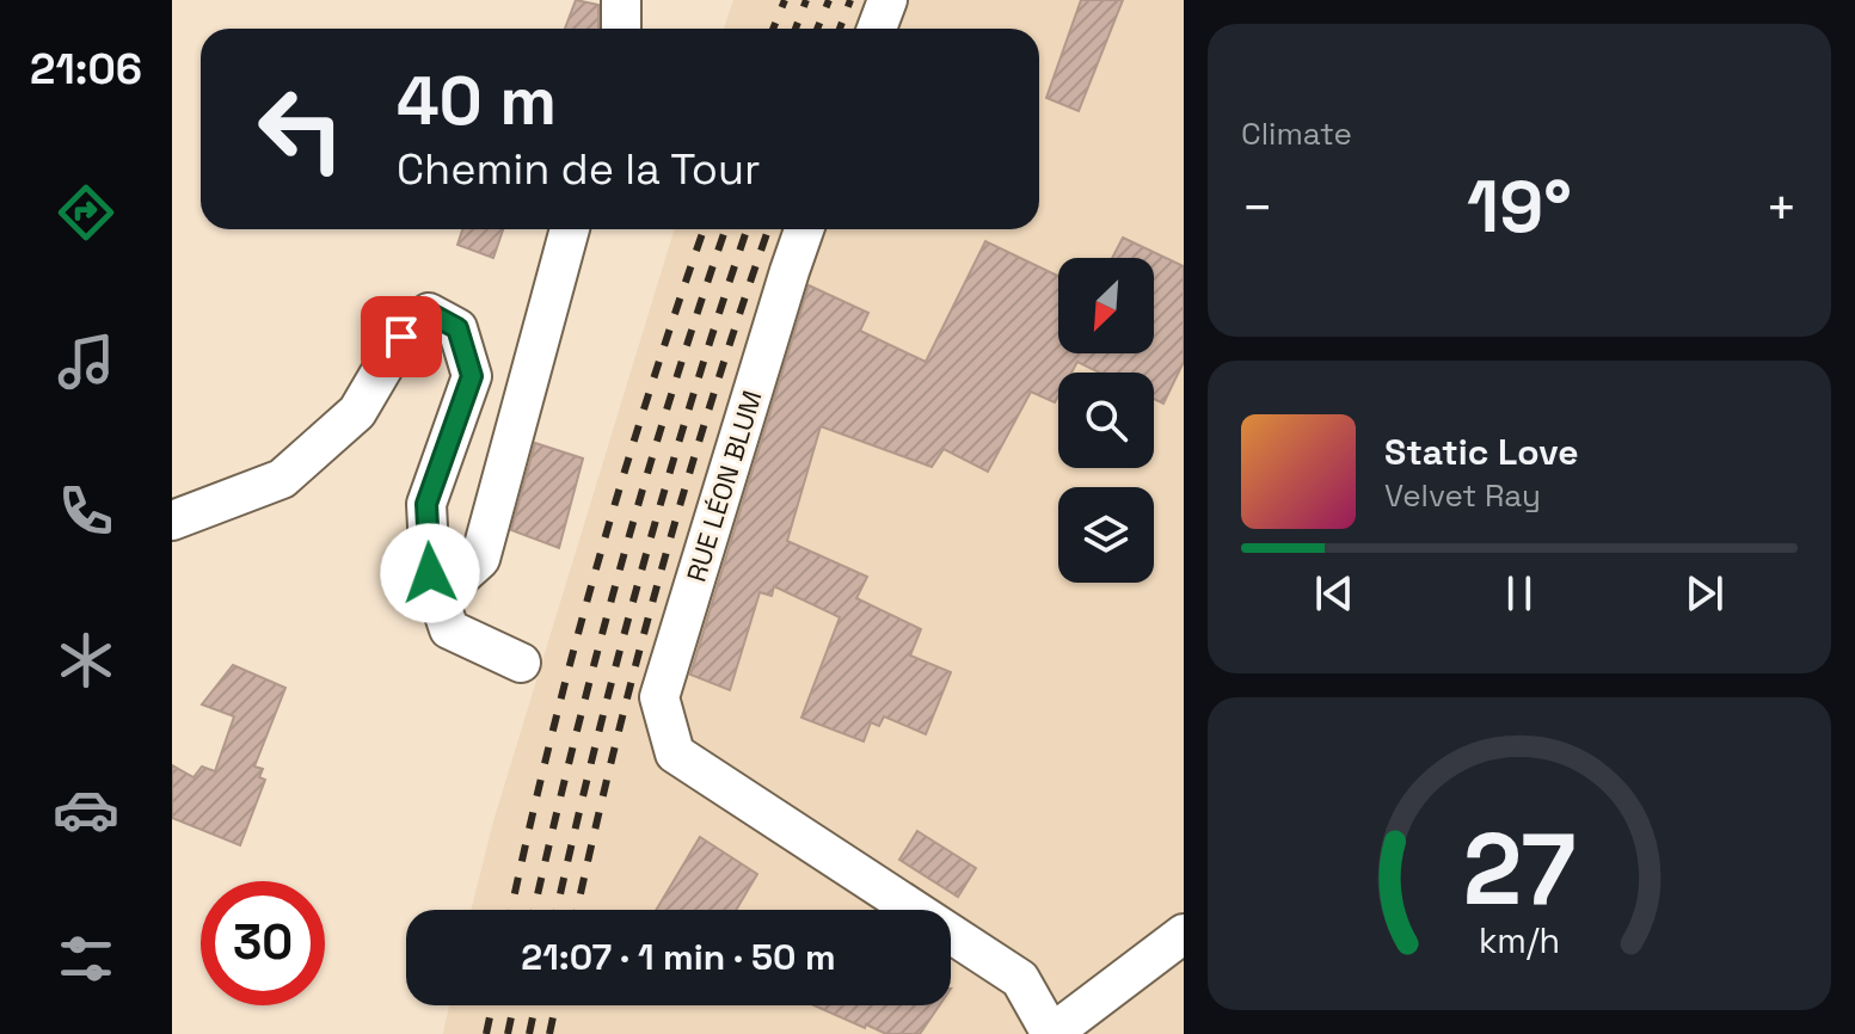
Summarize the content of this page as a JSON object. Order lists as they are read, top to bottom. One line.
{"streets":{"street":["RUE LÉON BLUM"]},"north":"bottom left","page":{"tabs":"21:06","tile":"Climate","turn":["40 m","Chemin de la Tour"],"heat":["−","19°","+"],"song":["Static Love","Velvet Ray"],"limit":"30","trip":"21:07 · 1 min · 50 m","gauge":["27","km/h"]}}
